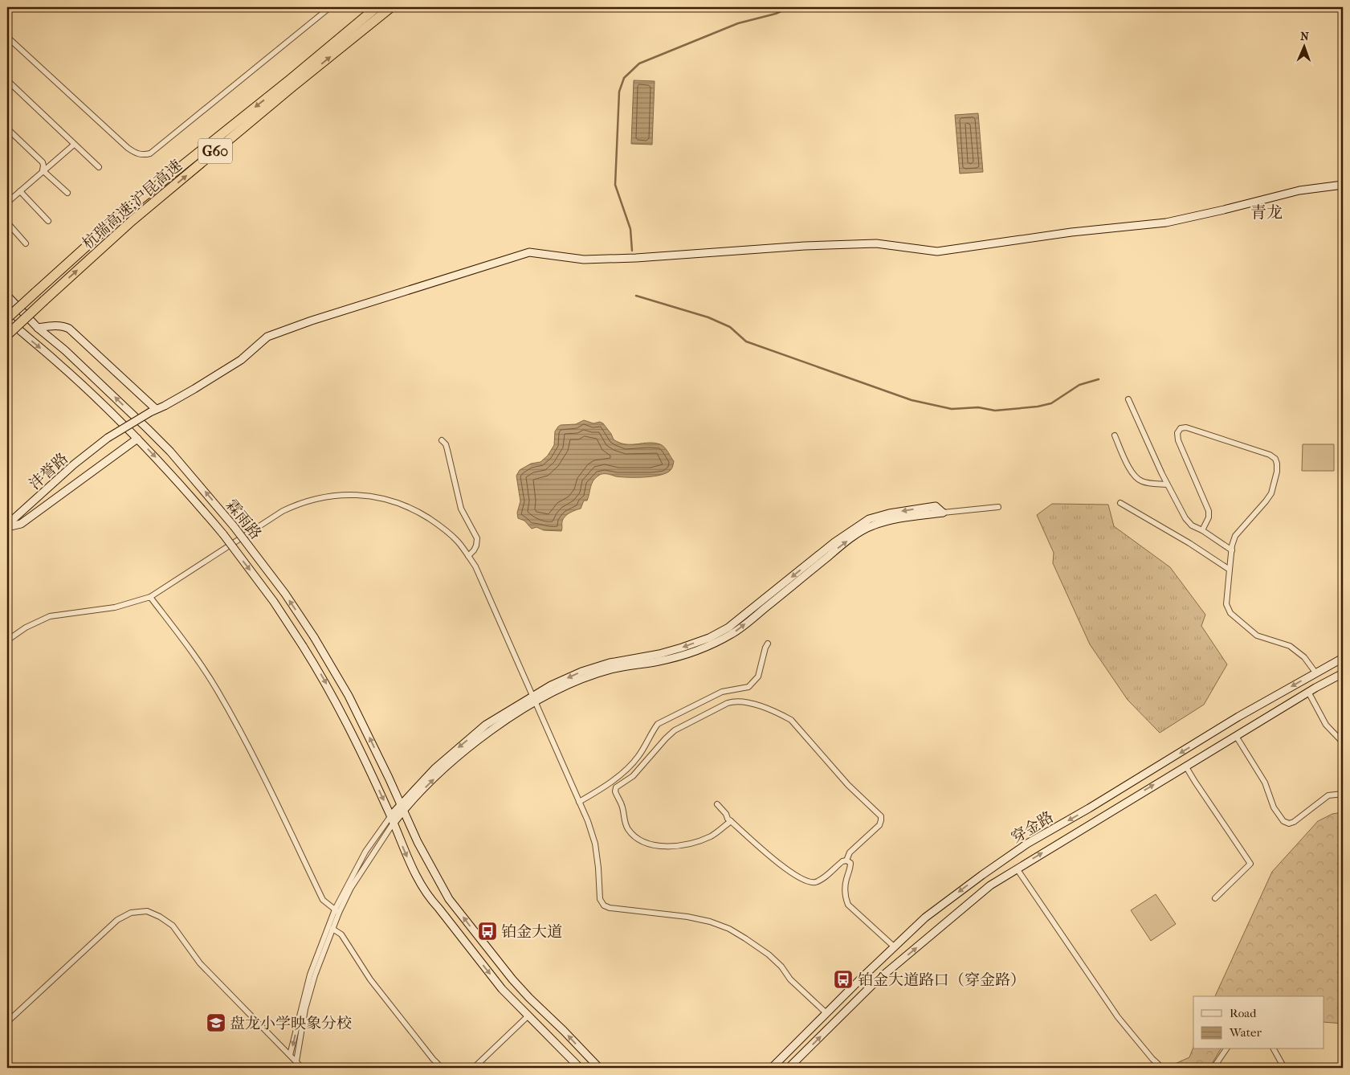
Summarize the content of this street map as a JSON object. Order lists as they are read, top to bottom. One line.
{"streets":{"highway":["G60","杭瑞高速;沪昆高速"],"main road":["沣誉路","霖雨路","穿金路"]},"crossings":[["杭瑞高速;沪昆高速","霖雨路"]],"districts":["青龙"],"places":{"bus stop":["铂金大道","铂金大道路口（穿金路）"],"school or university":["盘龙小学映象分校"]},"legend":["Road","Water"],"north":"top"}
